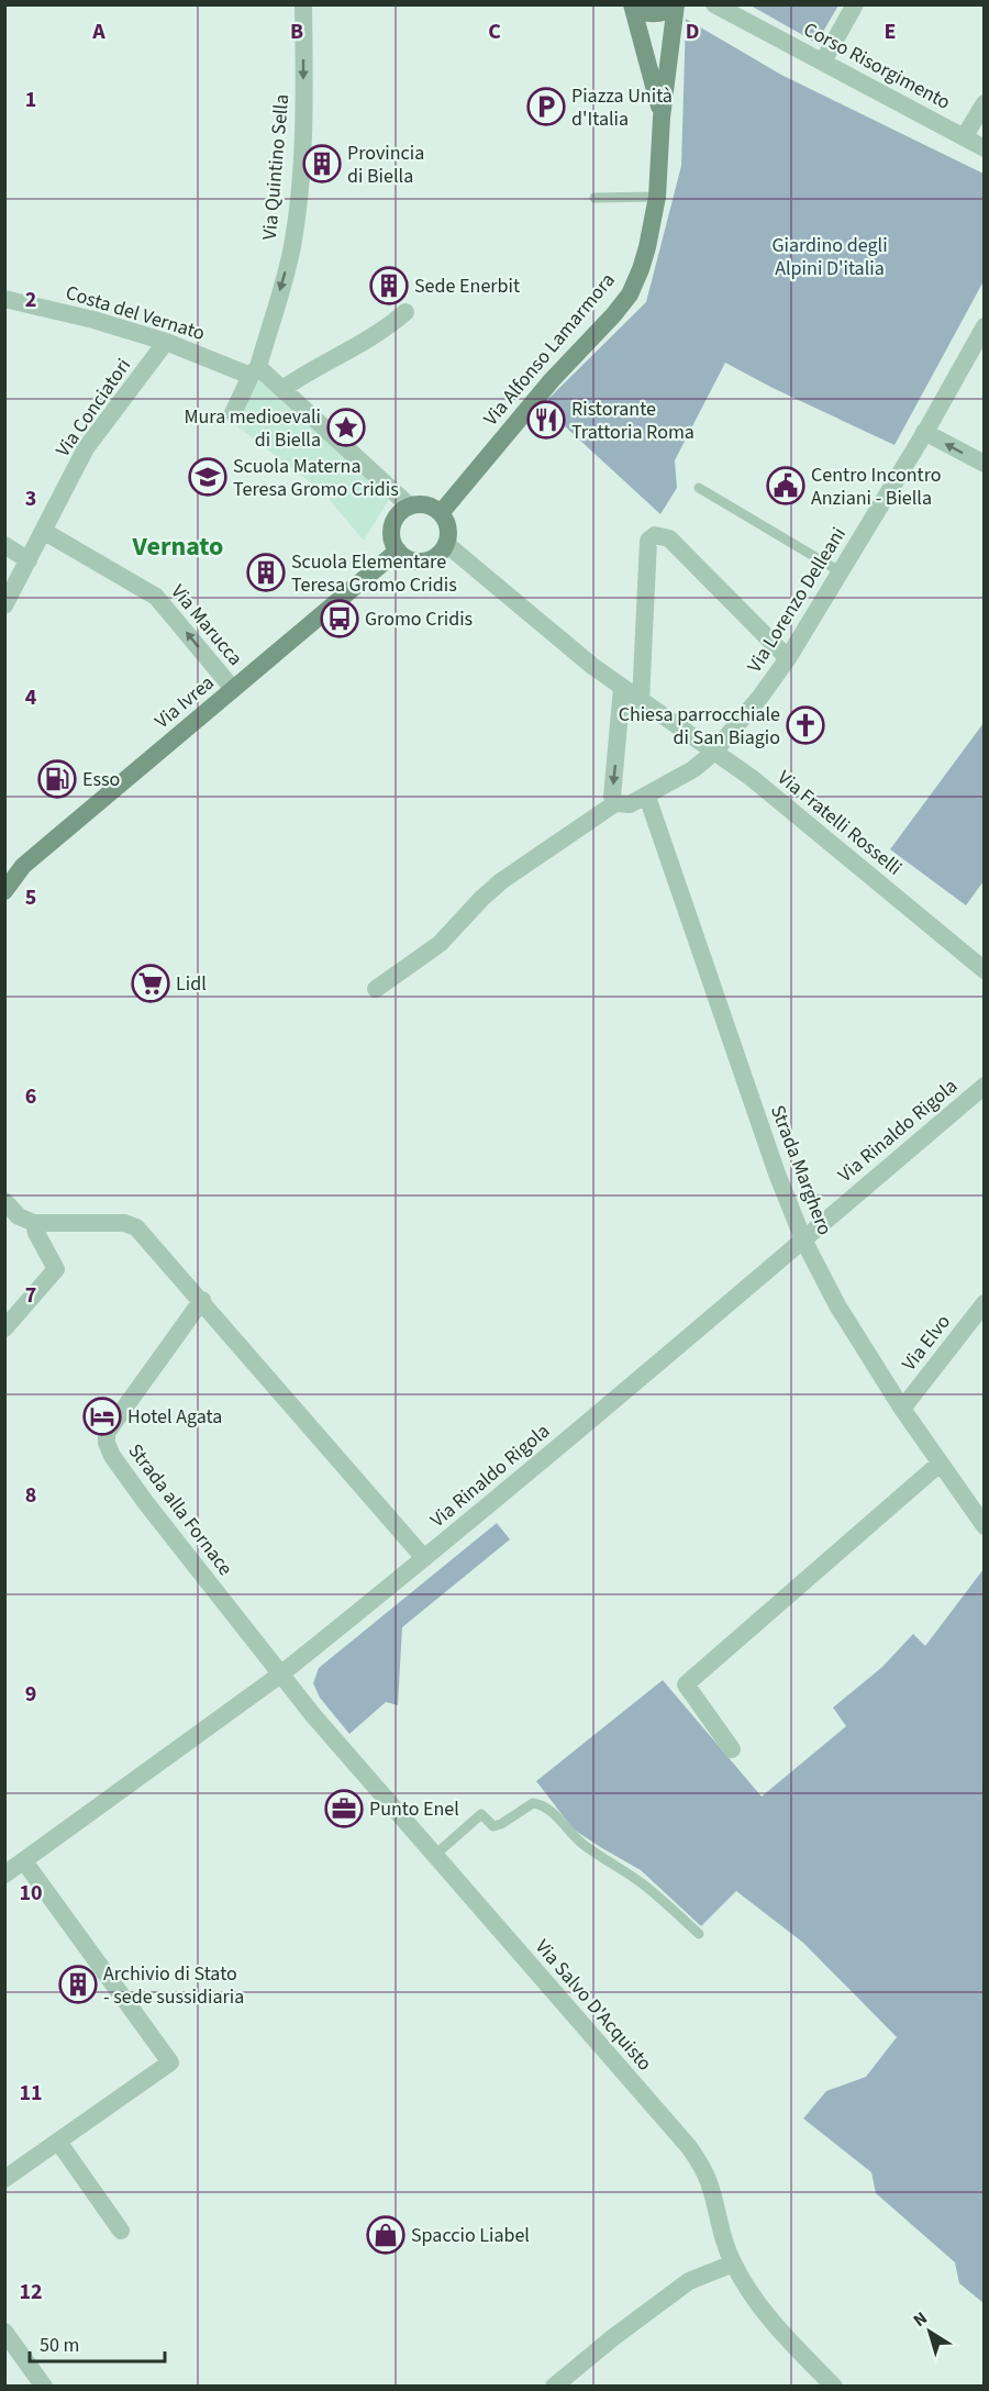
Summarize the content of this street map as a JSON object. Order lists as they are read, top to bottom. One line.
{"streets":{"main road":["Via Alfonso Lamarmora","Via Ivrea"],"street":["Corso Risorgimento","Via Quintino Sella","Costa del Vernato","Via Conciatori","Via Lorenzo Delleani","Via Marucca","Via Fratelli Rosselli","Via Rinaldo Rigola","Strada Marghero","Via Elvo","Strada alla Fornace","Via Salvo D'Acquisto"]},"crossings":[["Via Quintino Sella","Costa del Vernato"],["Costa del Vernato","Via Alfonso Lamarmora"],["Costa del Vernato","Via Conciatori"],["Costa del Vernato","Via Ivrea"],["Costa del Vernato","Via Fratelli Rosselli"],["Via Alfonso Lamarmora","Via Ivrea"],["Via Alfonso Lamarmora","Via Fratelli Rosselli"],["Via Conciatori","Via Marucca"],["Via Lorenzo Delleani","Via Fratelli Rosselli"],["Via Lorenzo Delleani","Strada Marghero"],["Via Marucca","Via Ivrea"],["Via Ivrea","Via Fratelli Rosselli"],["Via Rinaldo Rigola","Strada Marghero"],["Via Rinaldo Rigola","Strada alla Fornace"],["Via Rinaldo Rigola","Via Salvo D'Acquisto"],["Strada Marghero","Via Elvo"],["Strada alla Fornace","Via Salvo D'Acquisto"]],"one_way":["Via Quintino Sella","Via Marucca"],"districts":["Vernato"],"parks":["Giardino degli Alpini D'italia"],"places":{"parking":["Piazza Unità d'Italia"],"building":["Provincia di Biella","Sede Enerbit","Scuola Elementare Teresa Gromo Cridis","Archivio di Stato - sede sussidiaria"],"restaurant":["Ristorante Trattoria Roma"],"place":["Mura medioevali di Biella"],"school or university":["Scuola Materna Teresa Gromo Cridis"],"public building":["Centro Incontro Anziani - Biella"],"bus stop":["Gromo Cridis"],"church":["Chiesa parrocchiale di San Biagio"],"fuel station":["Esso"],"supermarket":["Lidl"],"hotel":["Hotel Agata"],"office":["Punto Enel"],"shop":["Spaccio Liabel"]},"scale_bar":"50 m","north":"top left","grid":{"columns":["A","B","C","D","E"],"rows":["1","2","3","4","5","6","7","8","9","10","11","12"]}}
